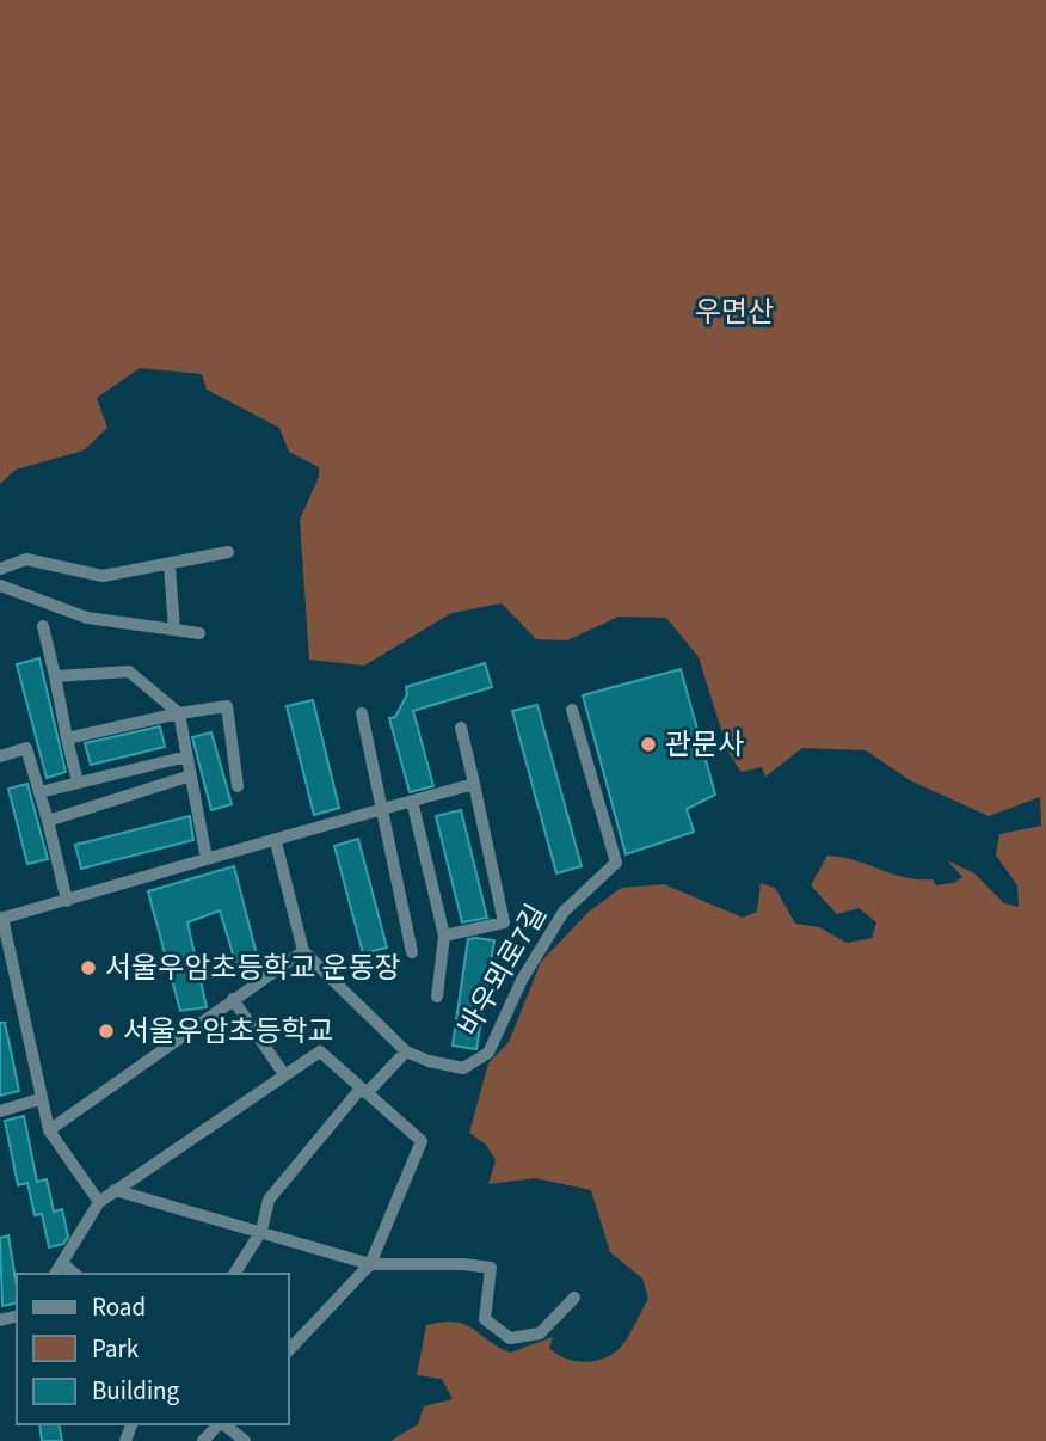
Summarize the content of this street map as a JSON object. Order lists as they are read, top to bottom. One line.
{"streets":{"street":["바우뫼로7길"]},"parks":["우면산"],"places":["관문사","서울우암초등학교 운동장","서울우암초등학교"],"legend":["Road","Park","Building"]}
